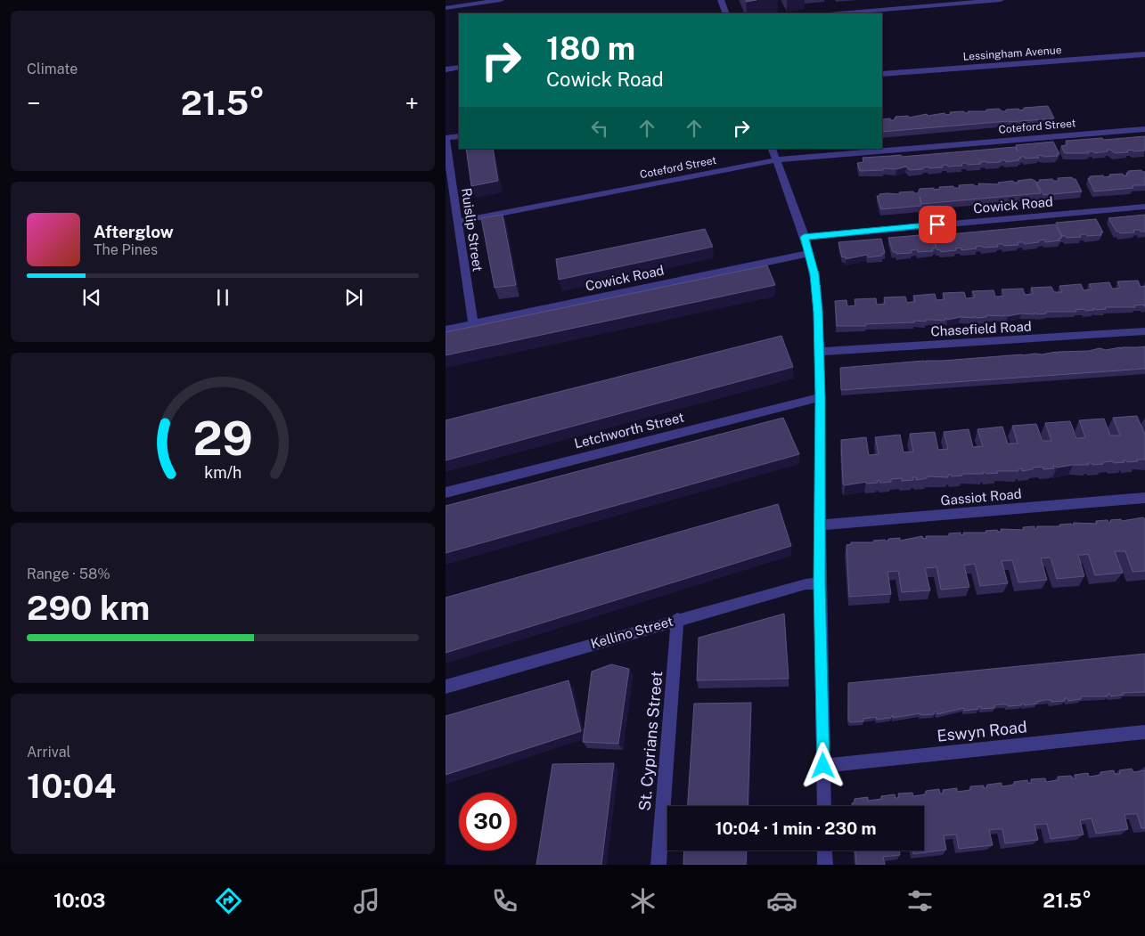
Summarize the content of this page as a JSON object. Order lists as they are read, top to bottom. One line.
{"streets":{"street":["Lessingham Avenue","Coteford Street","Cowick Road","Ruislip Street","Chasefield Road","Letchworth Street","Gassiot Road","Kellino Street","Eswyn Road","St. Cyprians Street"]},"crossings":[["Coteford Street","Ruislip Street"],["Cowick Road","Ruislip Street"],["Kellino Street","St. Cyprians Street"]],"page":{"tile":["Climate",["Range · 58%","290 km"],["Arrival","10:04"]],"turn":["180 m","Cowick Road"],"heat":["−","21.5°","+"],"song":["Afterglow","The Pines"],"limit":"30","trip":"10:04 · 1 min · 230 m","tabs":["10:03","21.5°"],"gauge":["29","km/h"]}}
